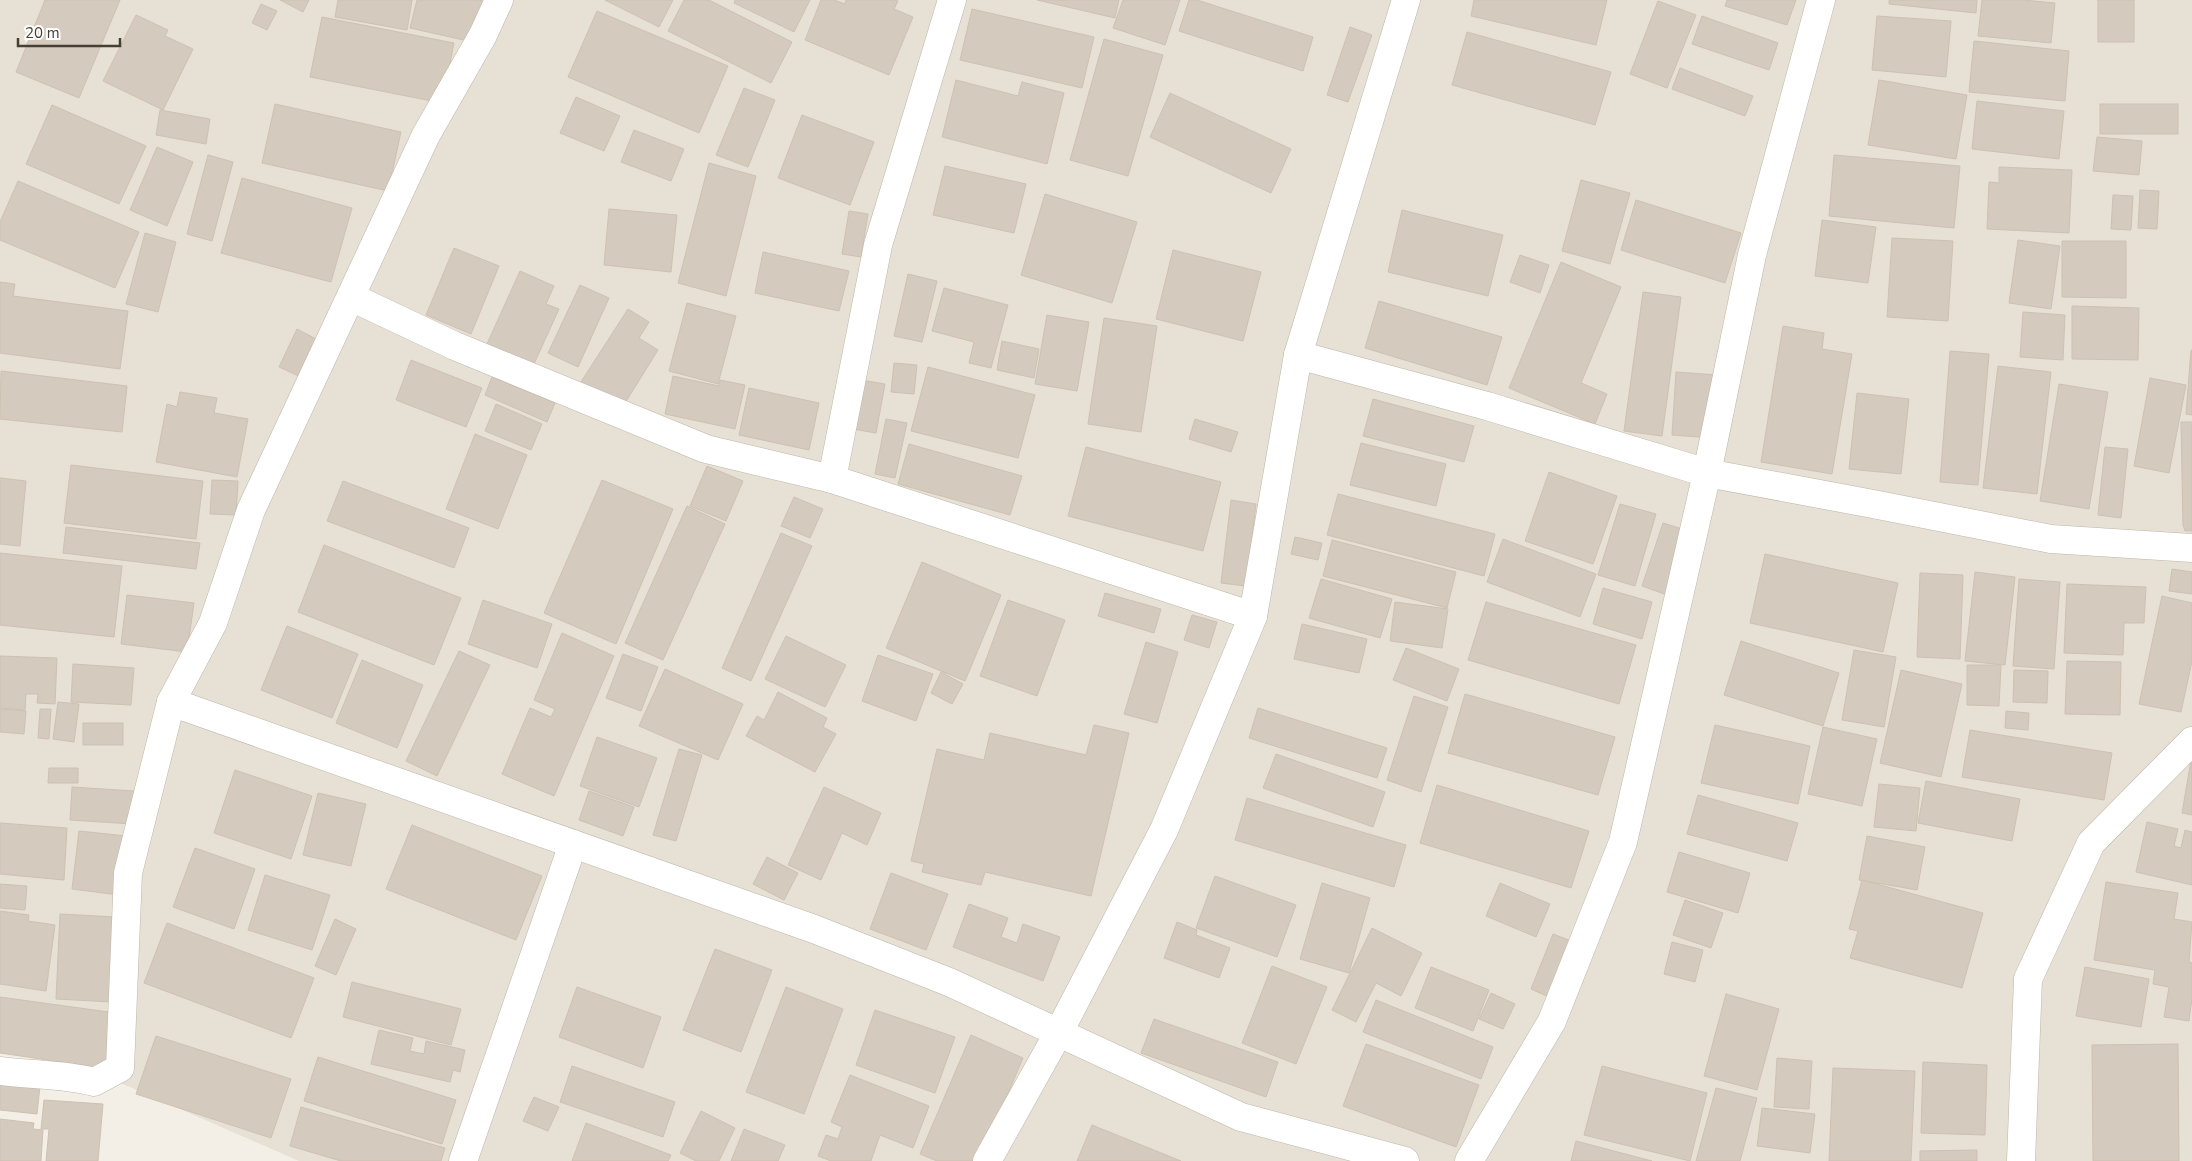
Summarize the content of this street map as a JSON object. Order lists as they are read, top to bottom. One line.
{"scale_bar":"20 m"}
